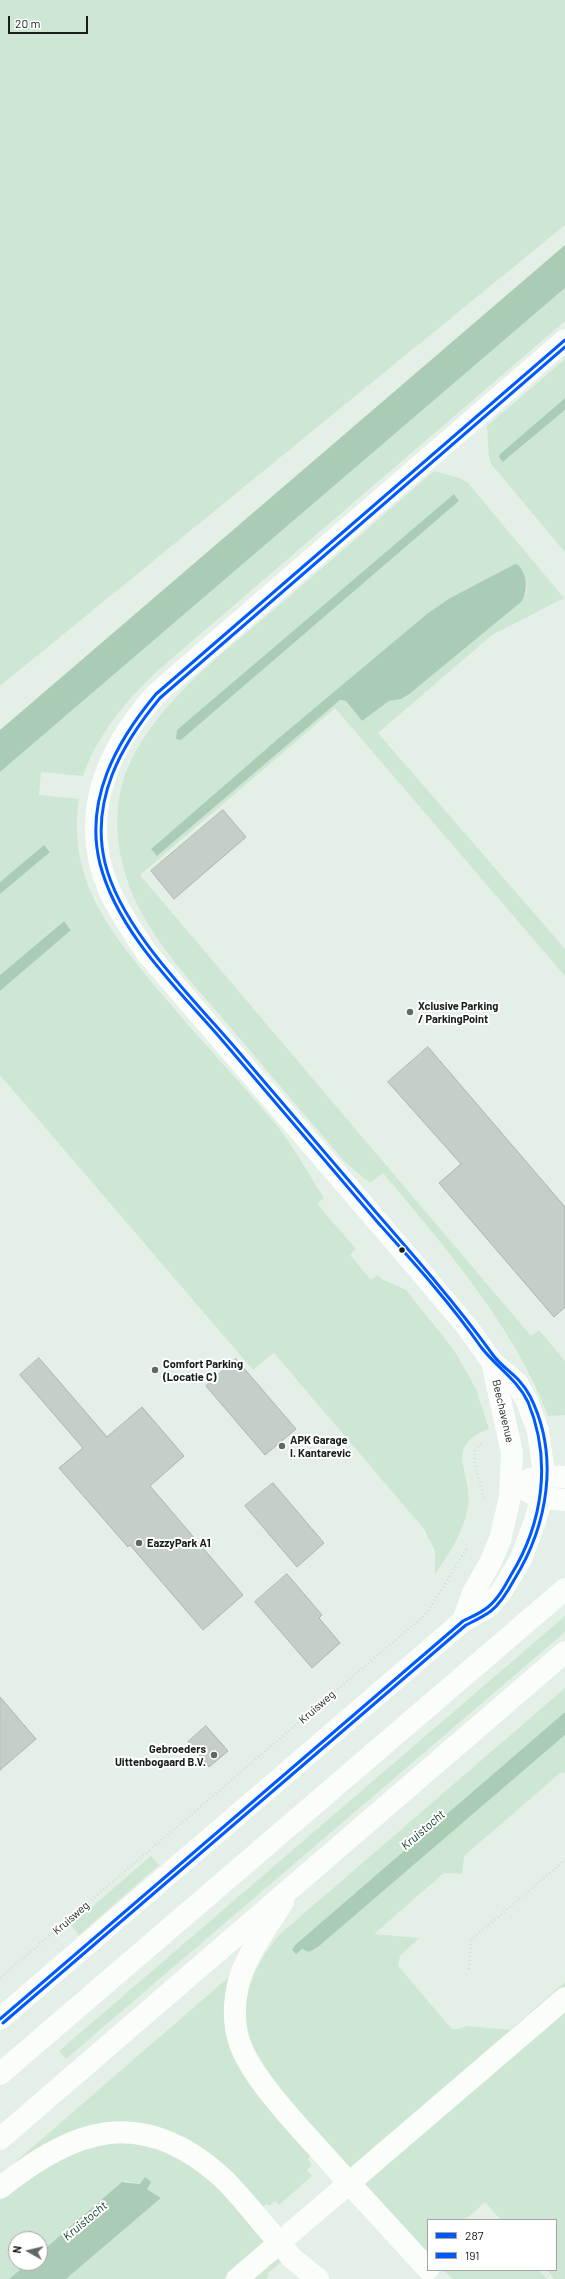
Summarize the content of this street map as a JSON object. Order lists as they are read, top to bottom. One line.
{"streets":{"main road":["Beechavenue"],"path":["Kruisweg"]},"water":["Kruistocht"],"places":["Xclusive Parking / ParkingPoint","Comfort Parking (Locatie C)","APK Garage I. Kantarevic","EazzyPark A1","Gebroeders Uittenbogaard B.V."],"lines":["transit line 287","transit line 191"],"legend":["287","191"],"scale_bar":"20 m","north":"left"}
